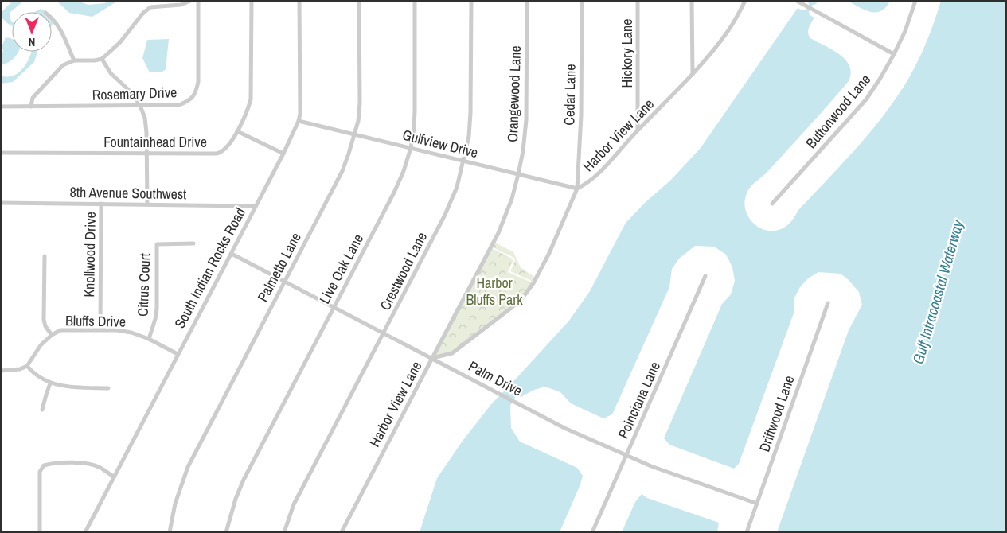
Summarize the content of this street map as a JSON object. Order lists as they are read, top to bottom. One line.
{"streets":{"street":["Hickory Lane","Rosemary Drive","Orangewood Lane","Cedar Lane","Buttonwood Lane","Harbor View Lane","Fountainhead Drive","Gulfview Drive","8th Avenue Southwest","Knollwood Drive","Palmetto Lane","South Indian Rocks Road","Live Oak Lane","Crestwood Lane","Citrus Court","Bluffs Drive","Palm Drive","Poinciana Lane","Driftwood Lane"]},"crossings":[["Hickory Lane","Harbor View Lane"],["Orangewood Lane","Harbor View Lane"],["Orangewood Lane","Gulfview Drive"],["Orangewood Lane","Palm Drive"],["Cedar Lane","Harbor View Lane"],["Cedar Lane","Gulfview Drive"],["Harbor View Lane","Gulfview Drive"],["Harbor View Lane","Palm Drive"],["Gulfview Drive","Palmetto Lane"],["Gulfview Drive","South Indian Rocks Road"],["Gulfview Drive","Live Oak Lane"],["Gulfview Drive","Crestwood Lane"],["8th Avenue Southwest","Knollwood Drive"],["8th Avenue Southwest","South Indian Rocks Road"],["Knollwood Drive","Bluffs Drive"],["Palmetto Lane","Palm Drive"],["South Indian Rocks Road","Bluffs Drive"],["South Indian Rocks Road","Palm Drive"],["Live Oak Lane","Palm Drive"],["Crestwood Lane","Palm Drive"],["Citrus Court","Bluffs Drive"],["Palm Drive","Poinciana Lane"],["Palm Drive","Driftwood Lane"]],"water":["Gulf Intracoastal Waterway"],"parks":["Harbor Bluffs Park"],"north":"bottom"}
